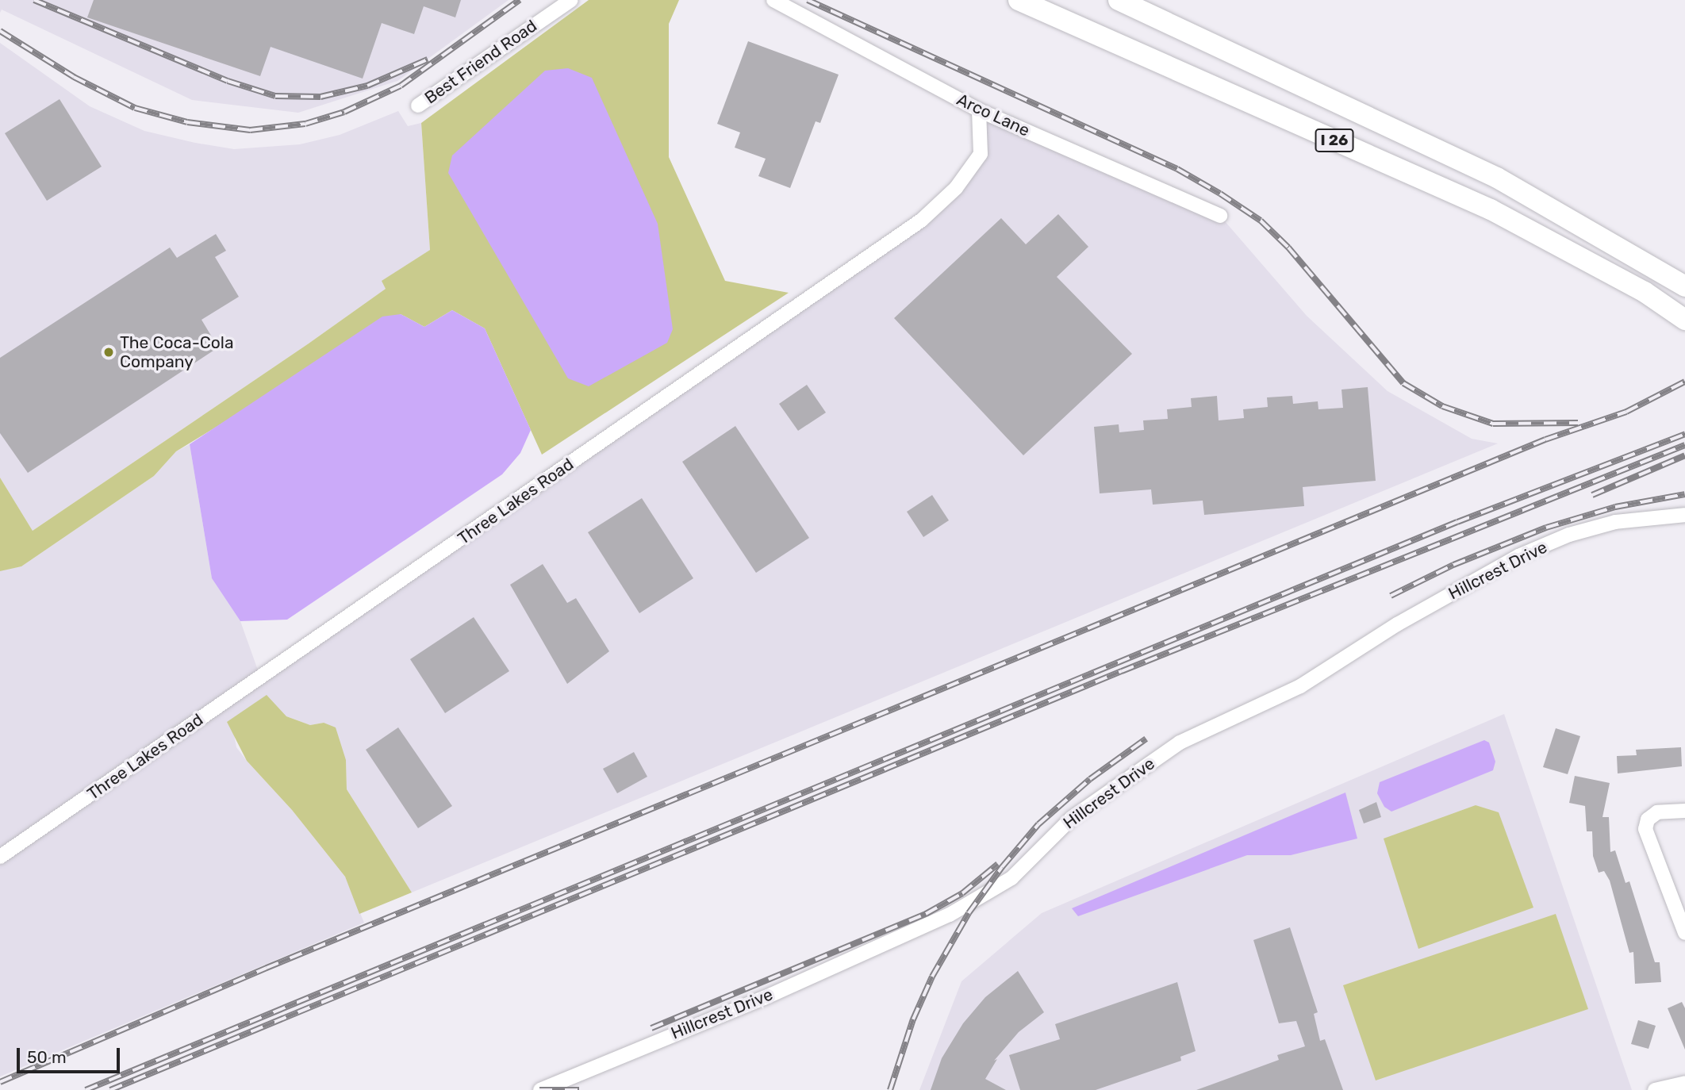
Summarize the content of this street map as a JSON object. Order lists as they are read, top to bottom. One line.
{"streets":{"highway":["I 26"],"street":["Best Friend Road","Arco Lane","Three Lakes Road","Hillcrest Drive"]},"crossings":[["Arco Lane","Three Lakes Road"]],"places":["The Coca-Cola Company"],"scale_bar":"50 m"}
